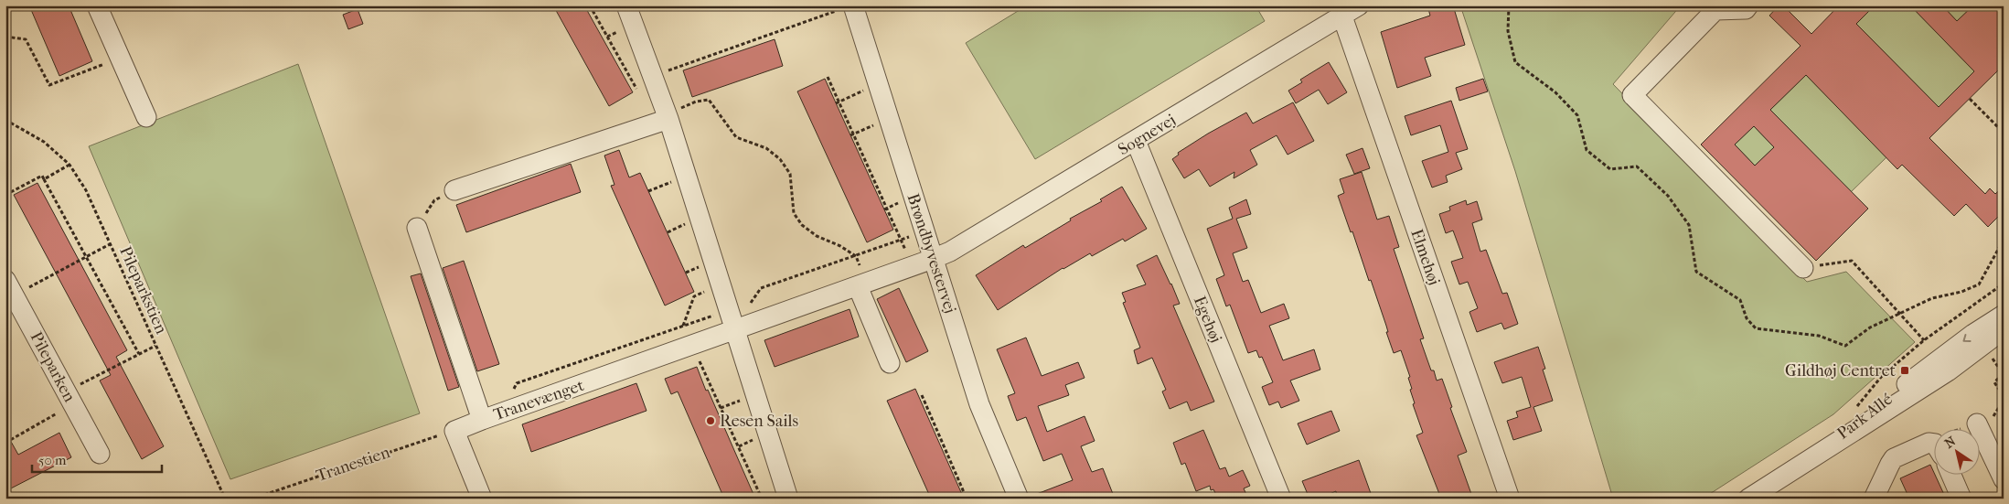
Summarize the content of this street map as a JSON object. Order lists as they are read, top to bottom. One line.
{"streets":{"street":["Sognevej","Brøndbyvestervej","Elmehøj","Egehøj","Pileparken","Tranevænget","Park Allé"],"path":["Pileparkstien","Tranestien"]},"crossings":[["Sognevej","Brøndbyvestervej"],["Sognevej","Elmehøj"],["Sognevej","Egehøj"],["Sognevej","Tranevænget"],["Brøndbyvestervej","Tranevænget"]],"places":{"transit":["Gildhøj Centret"],"other":["Resen Sails"]},"scale_bar":"50 m","north":"top left"}
